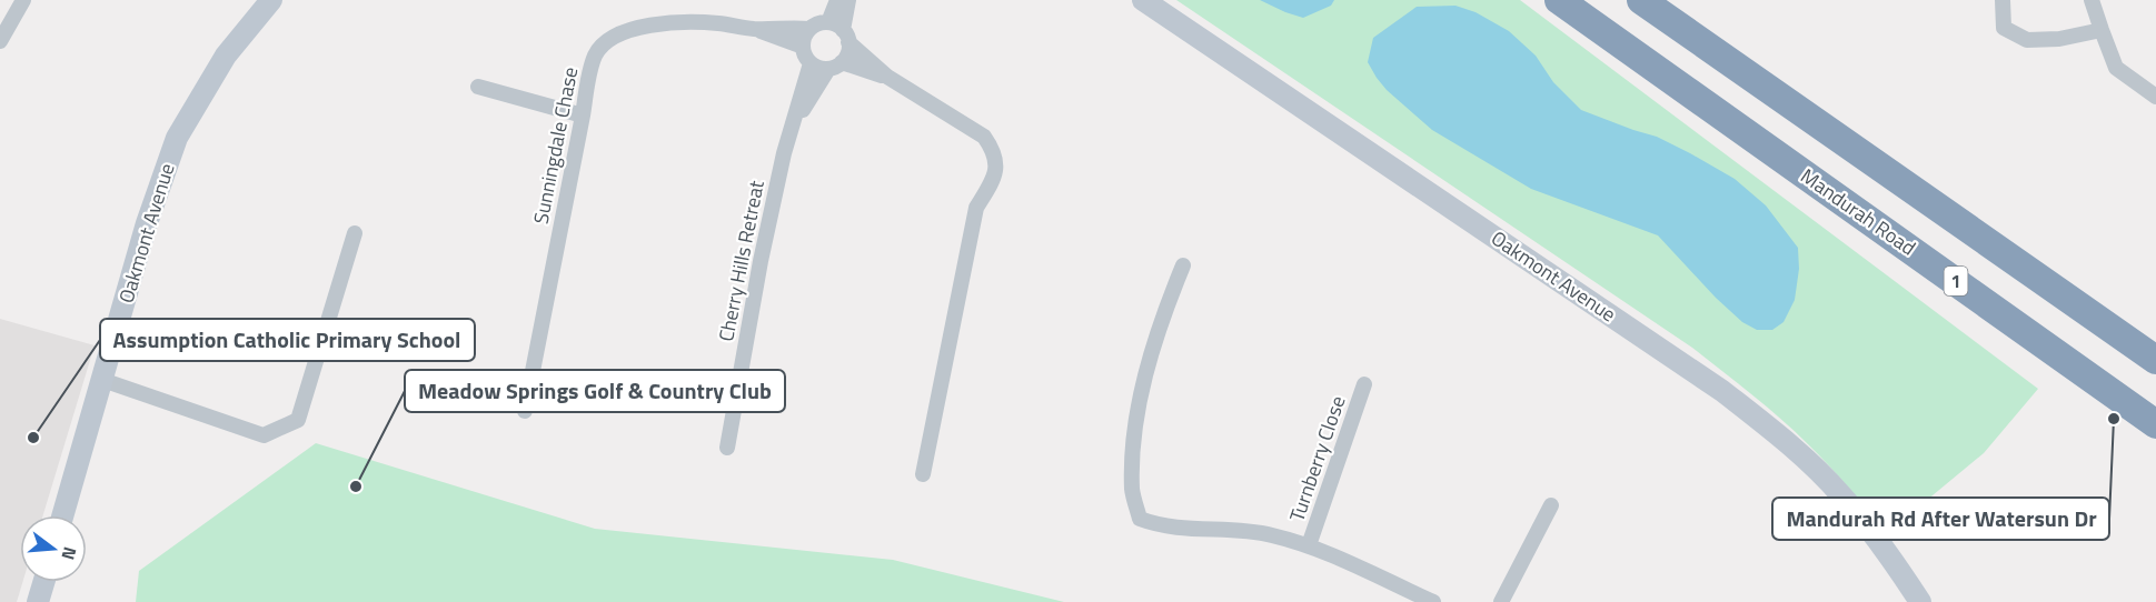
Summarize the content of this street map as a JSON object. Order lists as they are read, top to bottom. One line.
{"streets":{"highway":["Mandurah Road","1"],"street":["Sunningdale Chase","Oakmont Avenue","Cherry Hills Retreat","Turnberry Close"]},"crossings":[["Sunningdale Chase","Cherry Hills Retreat"]],"places":["Mandurah Rd After Watersun Dr","Assumption Catholic Primary School","Meadow Springs Golf & Country Club"],"north":"right"}
